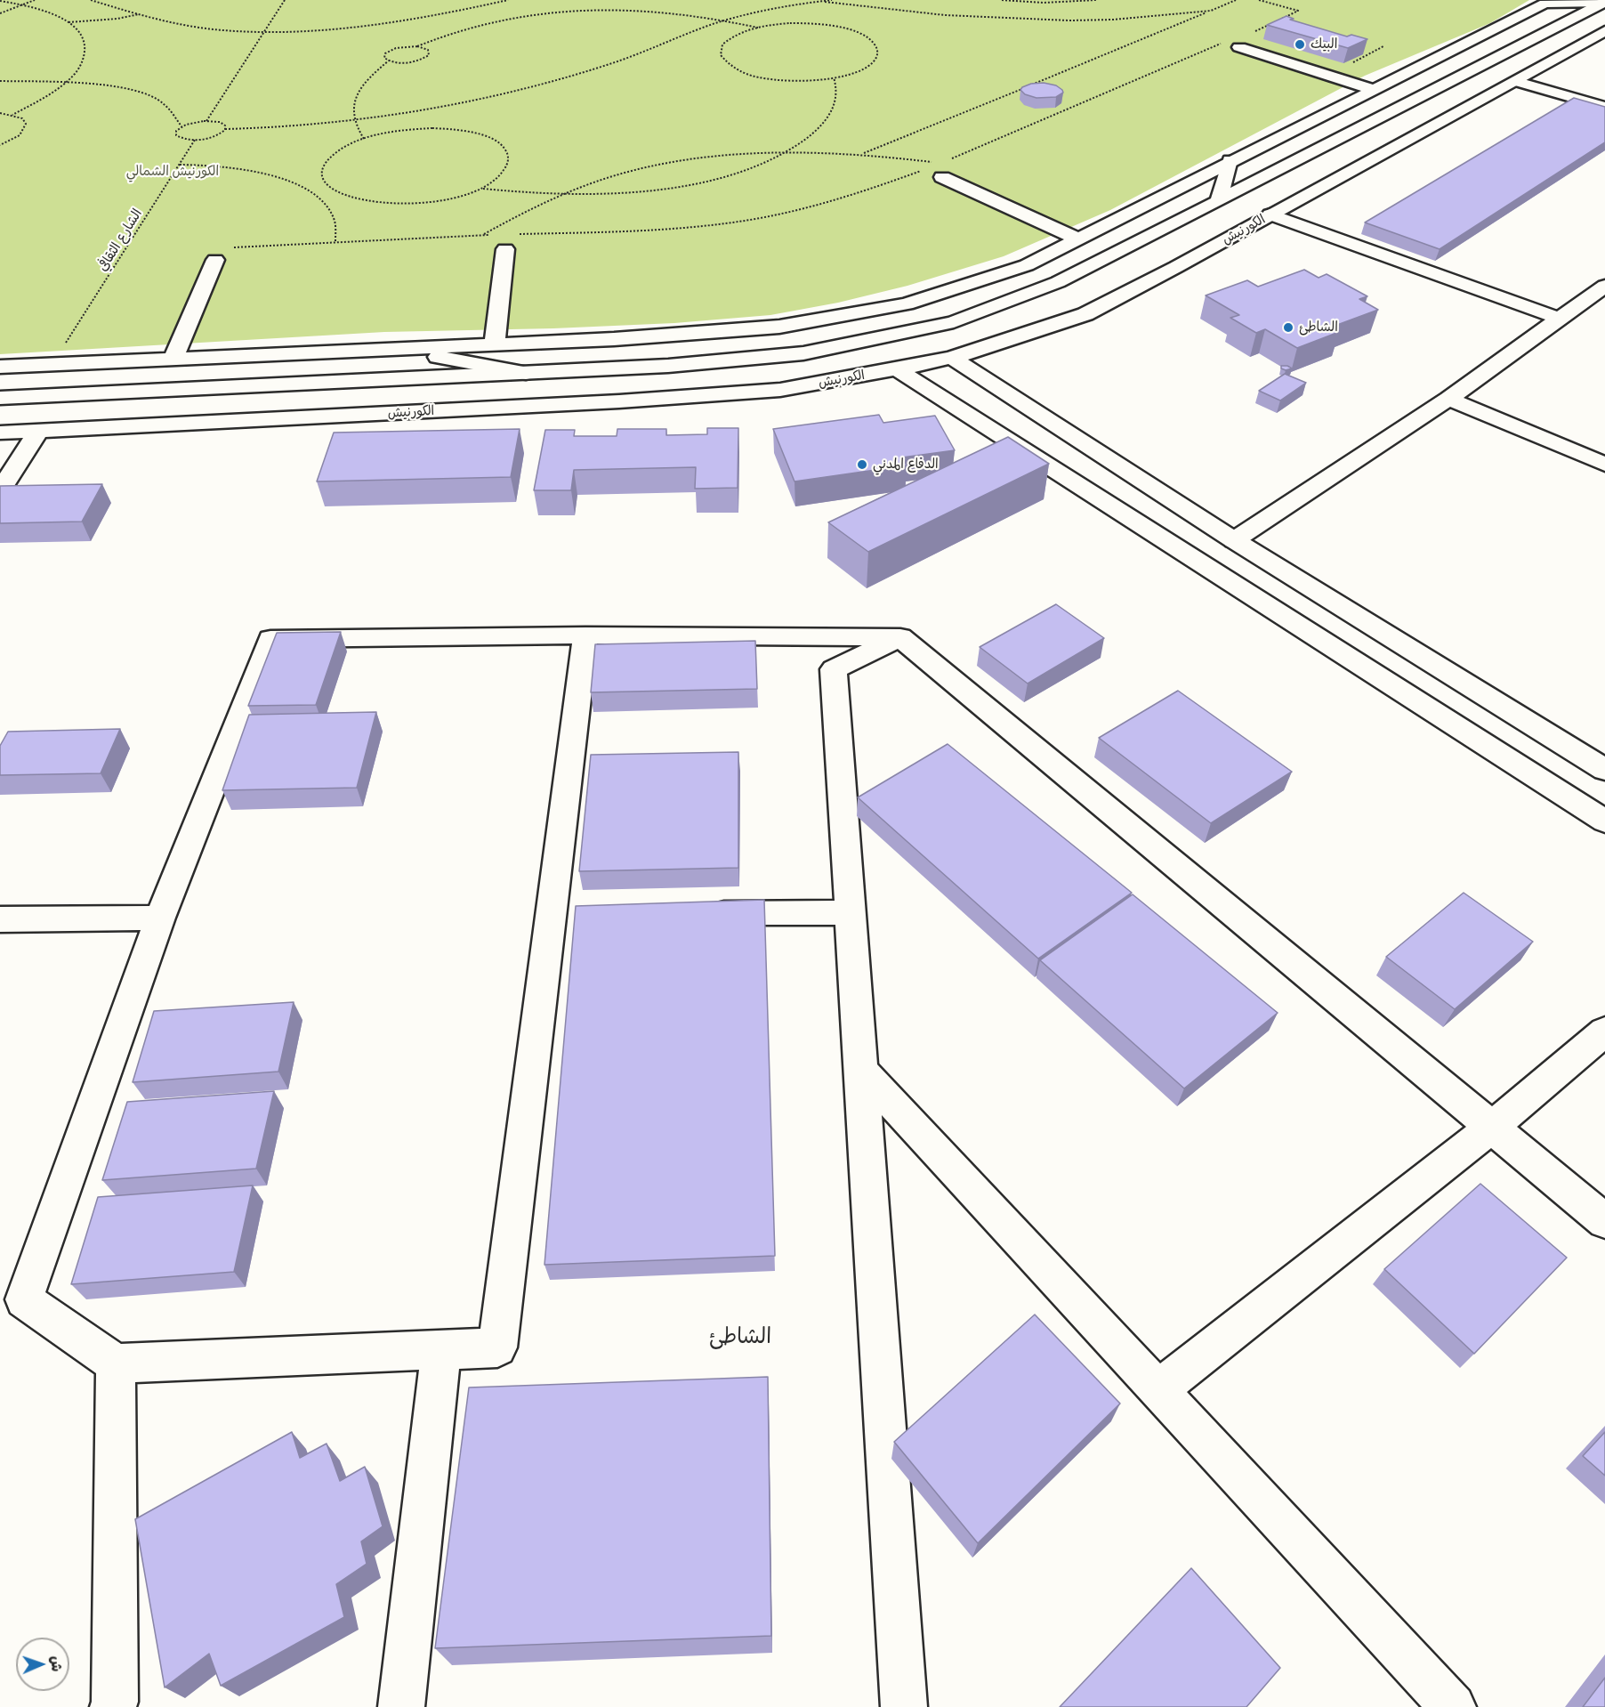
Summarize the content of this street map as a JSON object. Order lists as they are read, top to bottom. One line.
{"streets":{"main road":["الكورنيش"],"path":["الشارع الثقافي"]},"districts":["الشاطئ"],"parks":["الكورنيش الشمالي"],"places":["البيك","الشاطئ","الدفاع المدني"],"north":"right"}
